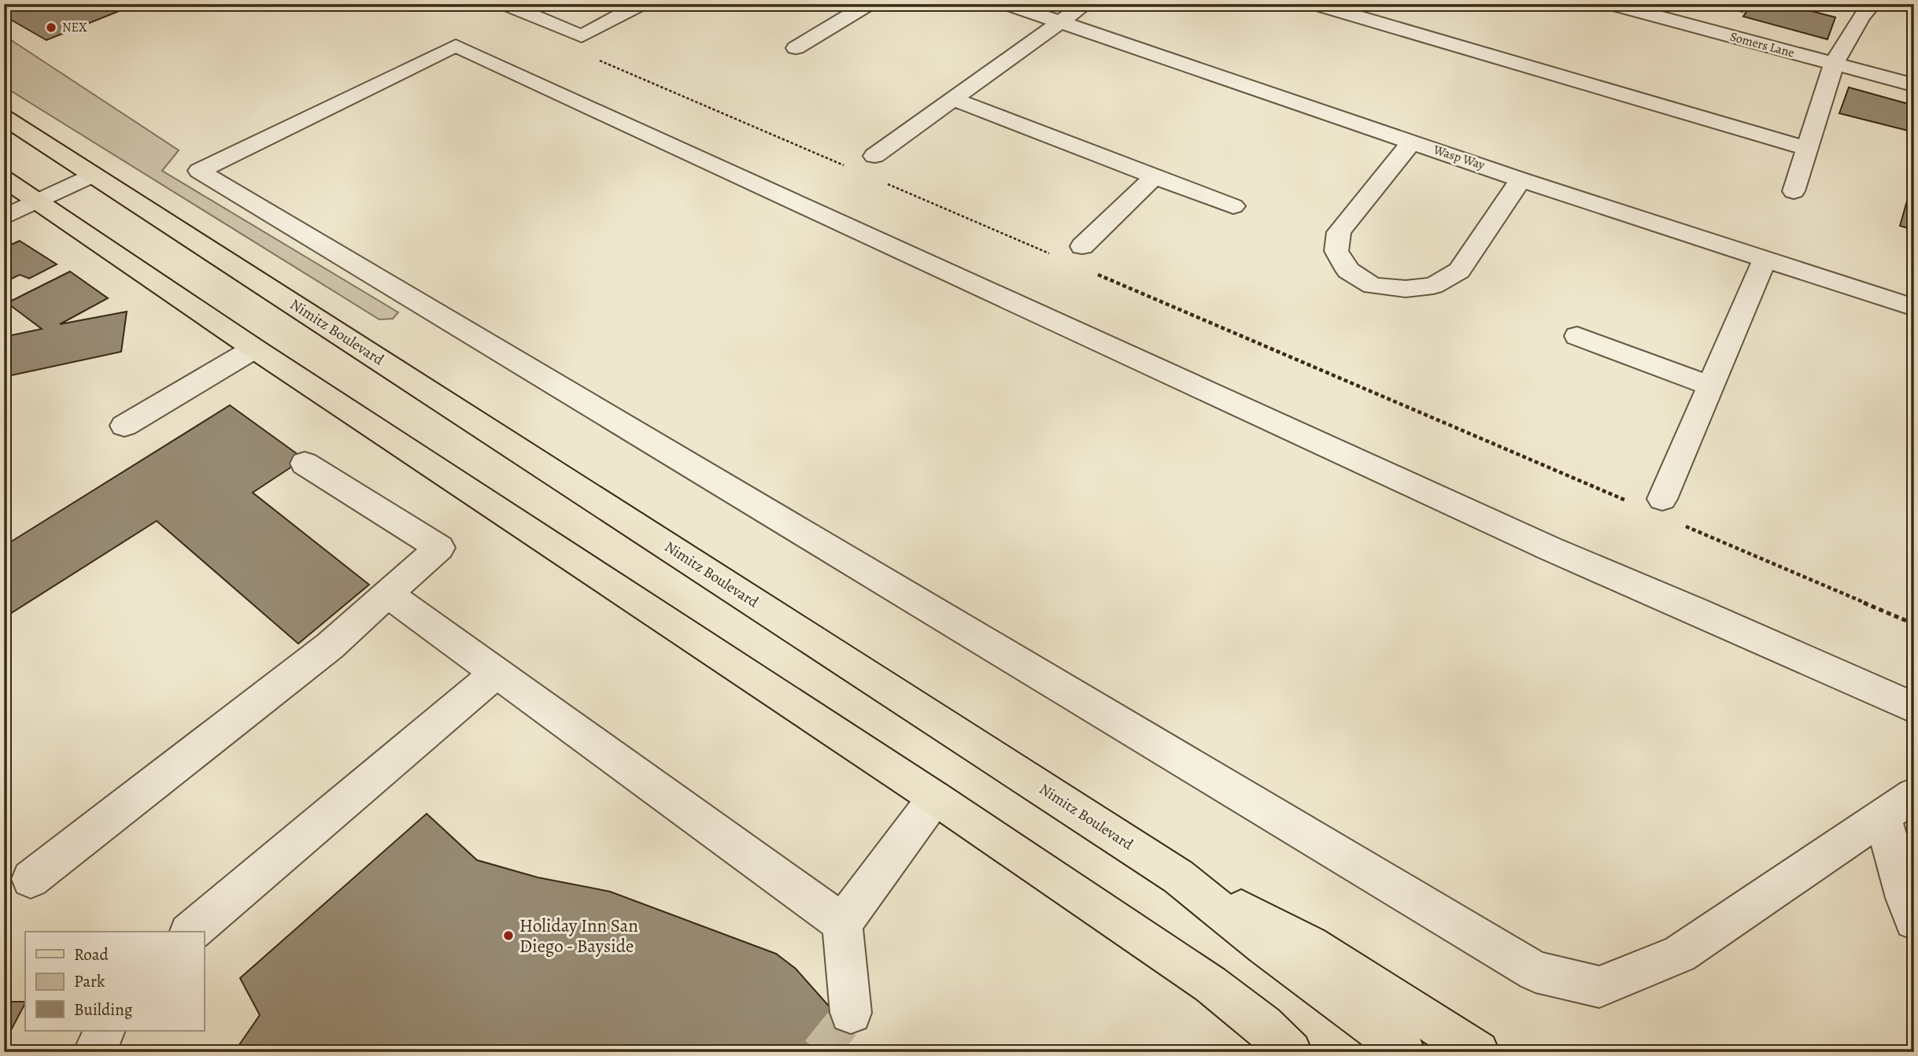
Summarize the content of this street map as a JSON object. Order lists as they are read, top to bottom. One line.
{"streets":{"main road":["Nimitz Boulevard"],"street":["Somers Lane","Wasp Way"]},"places":["NEX","Holiday Inn San Diego - Bayside"],"legend":["Road","Park","Building"]}
